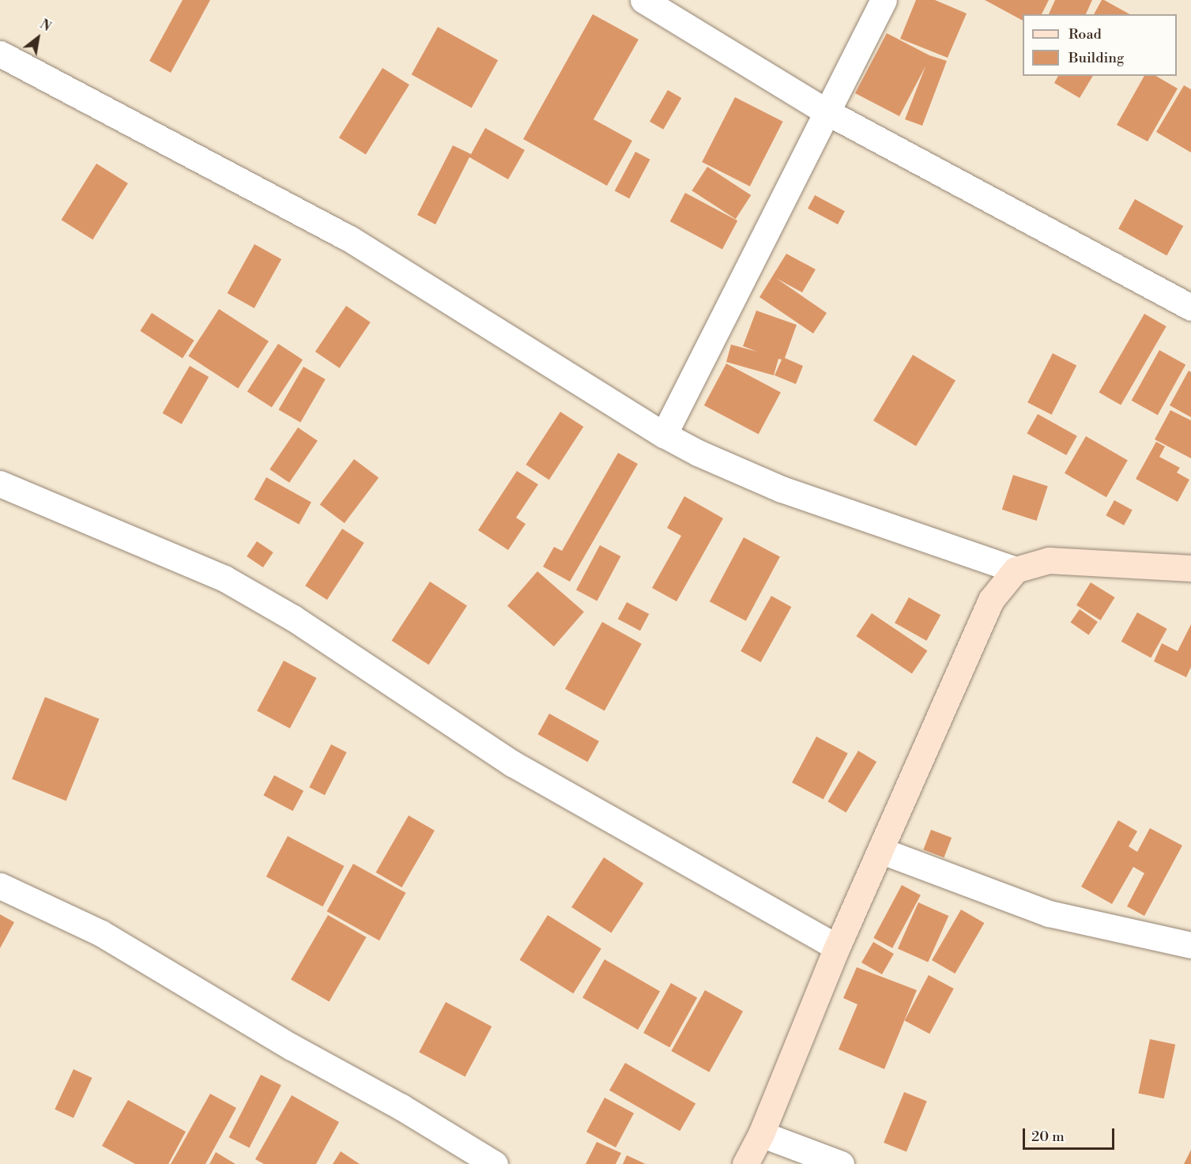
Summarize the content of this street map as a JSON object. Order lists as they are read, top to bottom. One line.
{"legend":["Road","Building"],"scale_bar":"20 m","north":"top right"}
